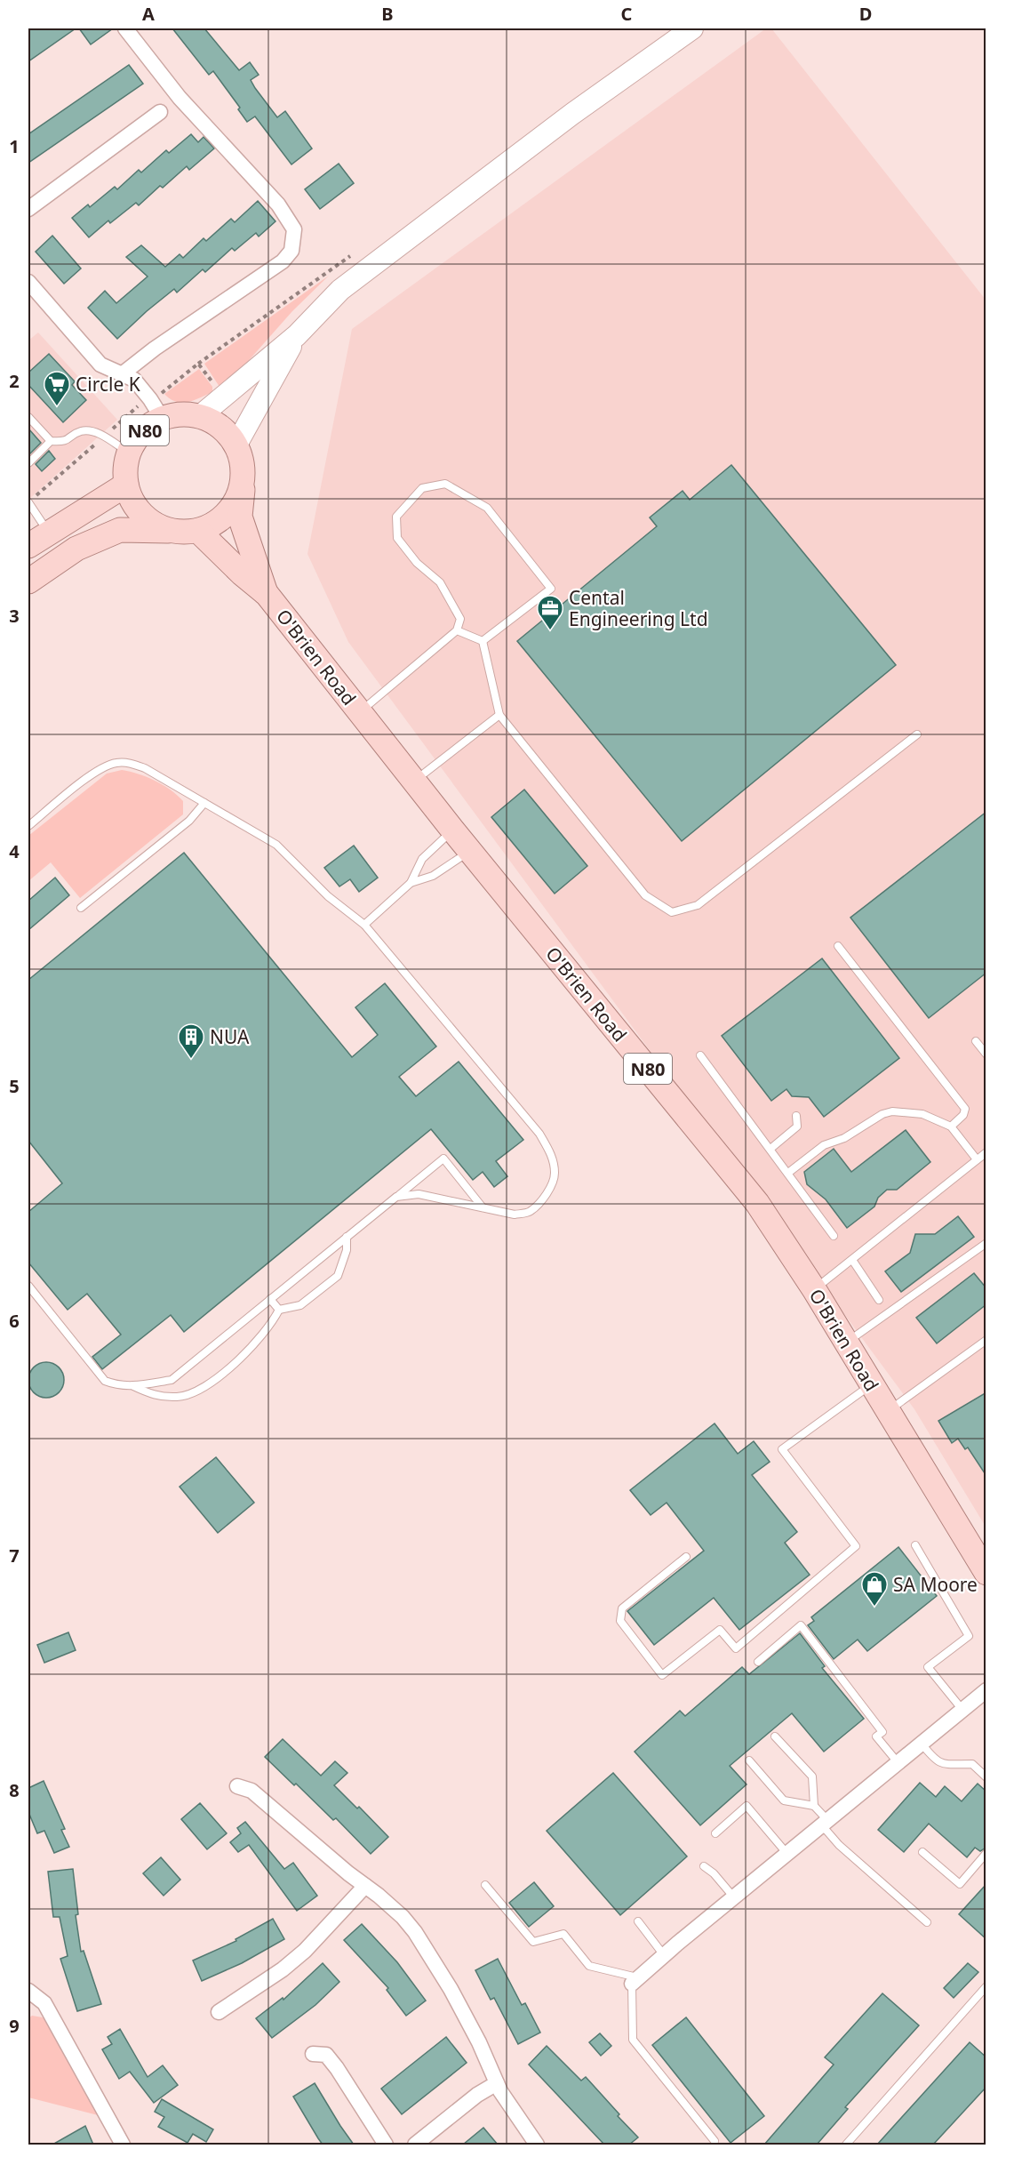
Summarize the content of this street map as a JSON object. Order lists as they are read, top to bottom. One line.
{"streets":{"main road":["N80","O'Brien Road"]},"crossings":[["N80","O'Brien Road"]],"places":{"supermarket":["Circle K"],"office":["Cental Engineering Ltd"],"building":["NUA"],"shop":["SA Moore"]},"grid":{"columns":["A","B","C","D"],"rows":["1","2","3","4","5","6","7","8","9"]}}
